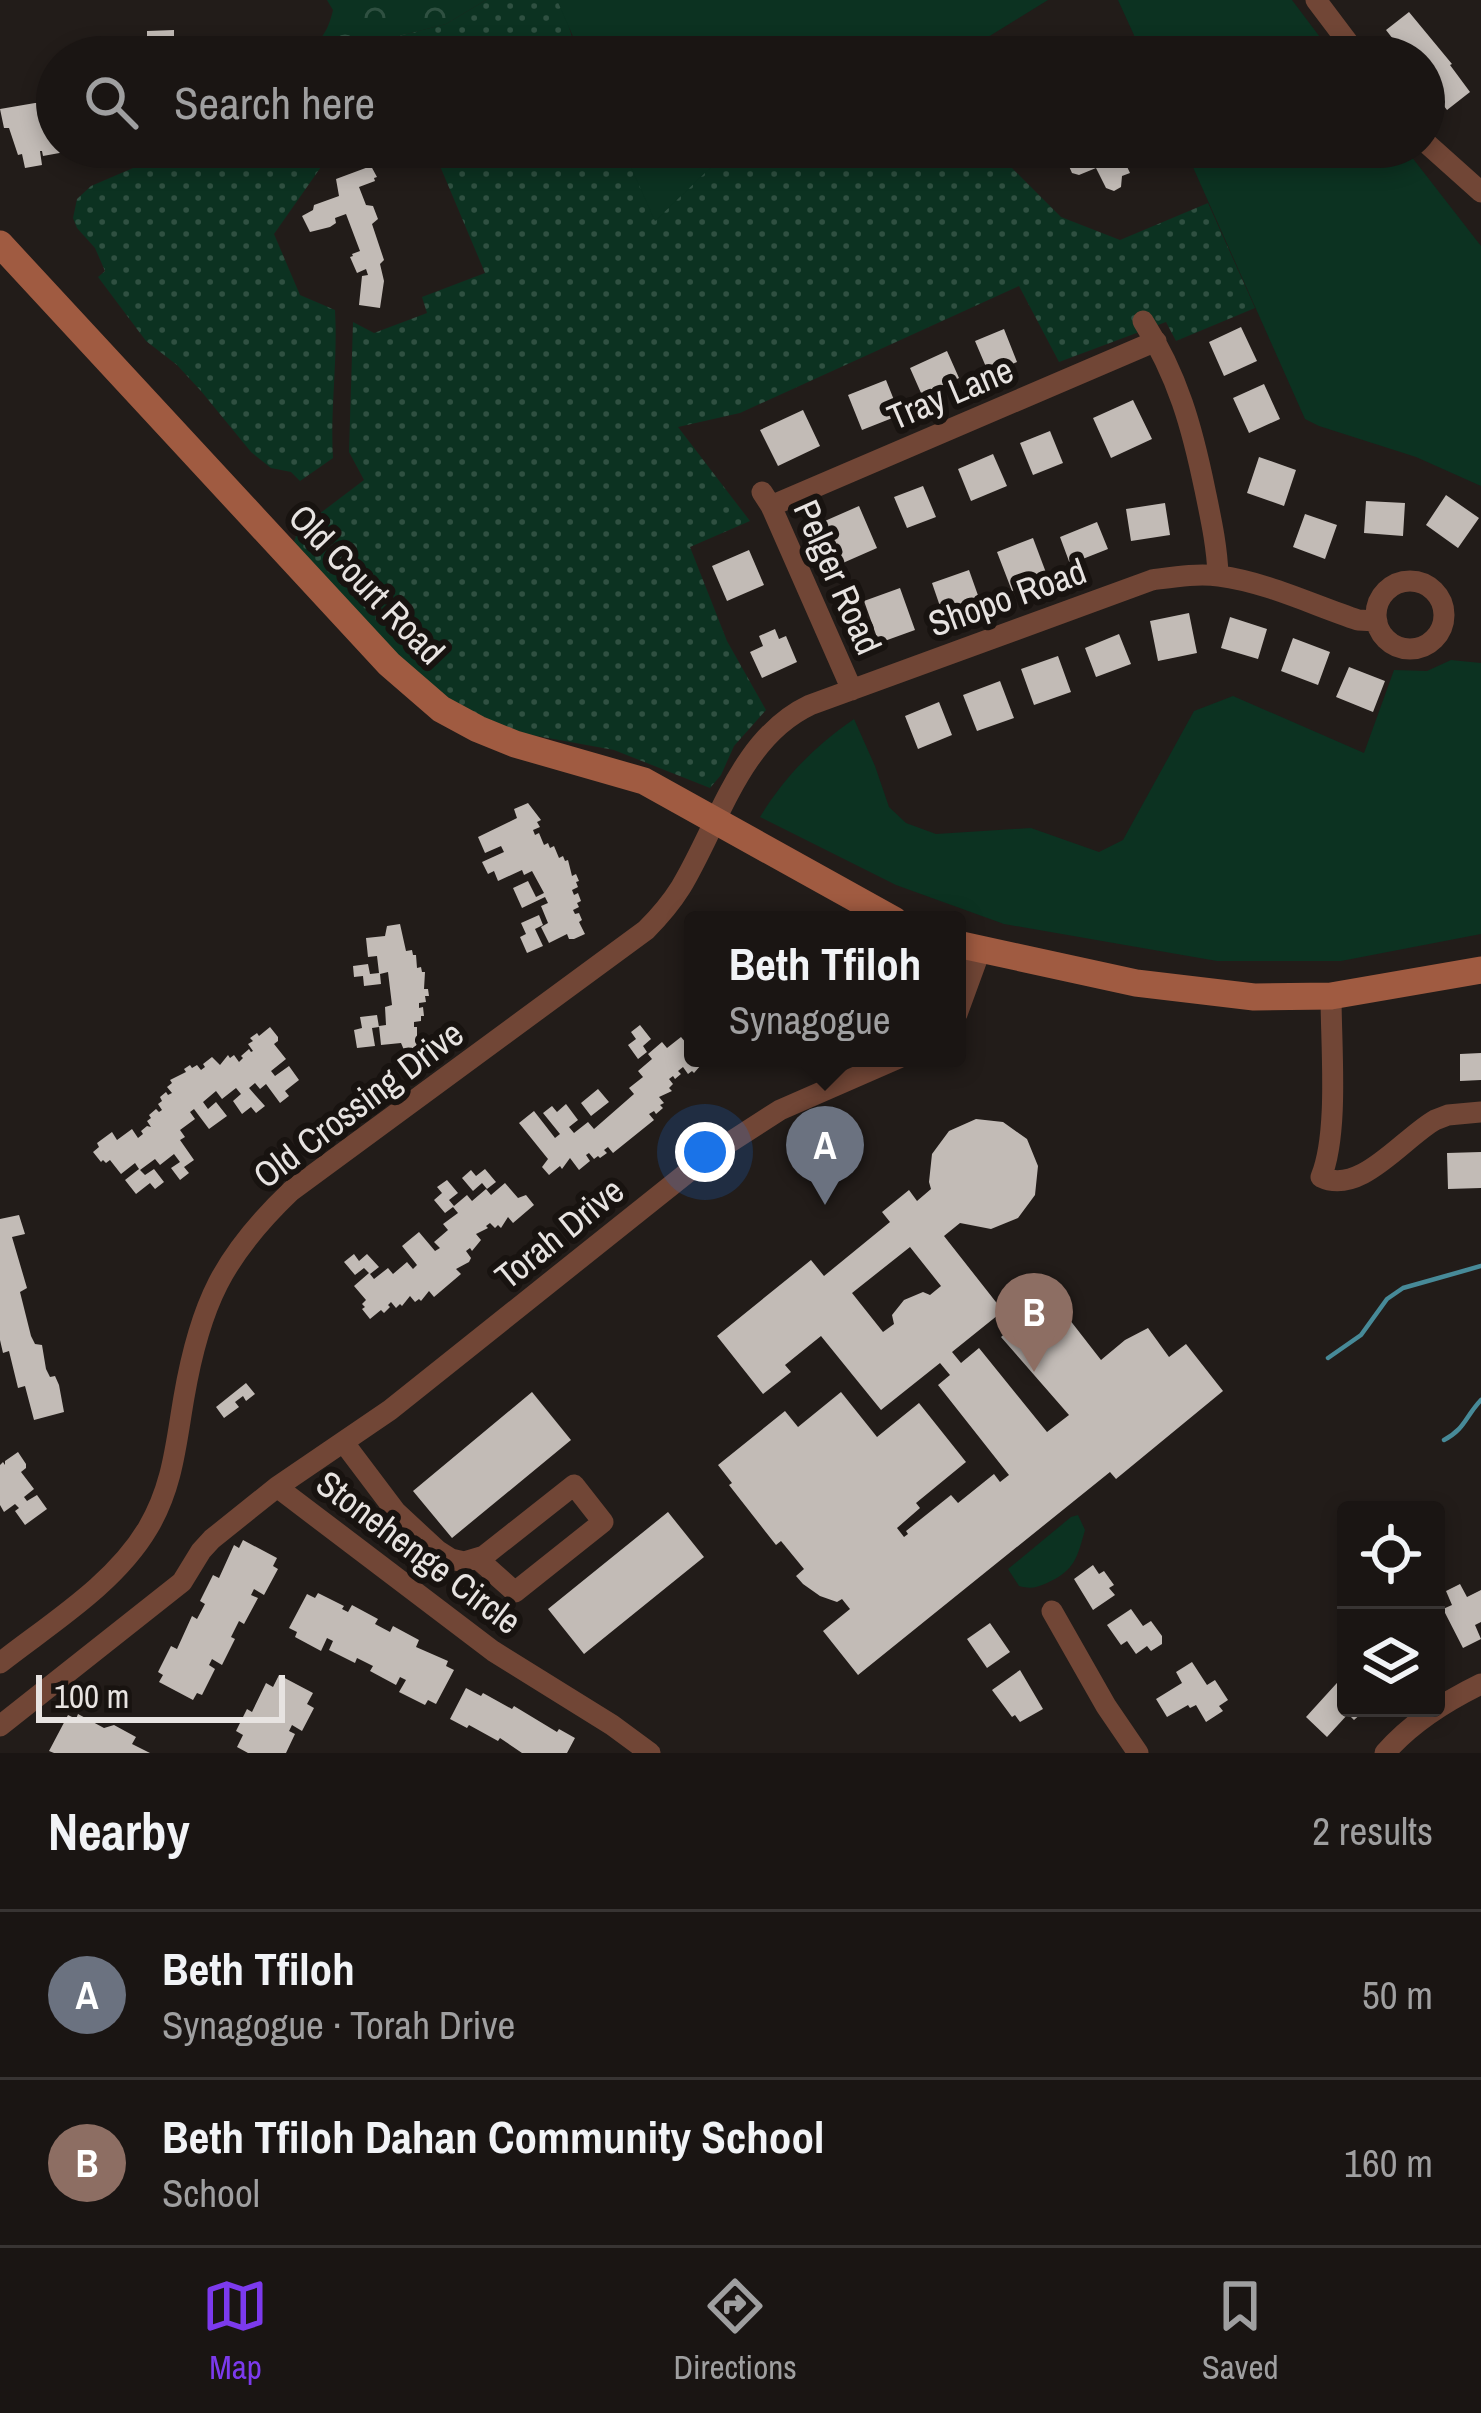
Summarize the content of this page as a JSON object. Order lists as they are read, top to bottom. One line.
{"streets":{"main road":["Old Court Road"],"street":["Tray Lane","Pelger Road","Shopo Road","Old Crossing Drive","Torah Drive","Stonehenge Circle"]},"crossings":[["Tray Lane","Pelger Road"],["Pelger Road","Shopo Road"],["Old Court Road","Shopo Road"],["Old Court Road","Old Crossing Drive"],["Shopo Road","Old Crossing Drive"],["Torah Drive","Stonehenge Circle"]],"scale_bar":"100 m","page":{"search":"Search here","popup":["Beth Tfiloh","Synagogue"],"pins":["A","B"],"scale":"100 m","heading":["Nearby","2 results"],"list":[{"mark":"A","name":"Beth Tfiloh","note":"Synagogue · Torah Drive","value":"50 m"},{"mark":"B","name":"Beth Tfiloh Dahan Community School","note":"School","value":"160 m"}],"nav":["Map","Directions","Saved"]}}
